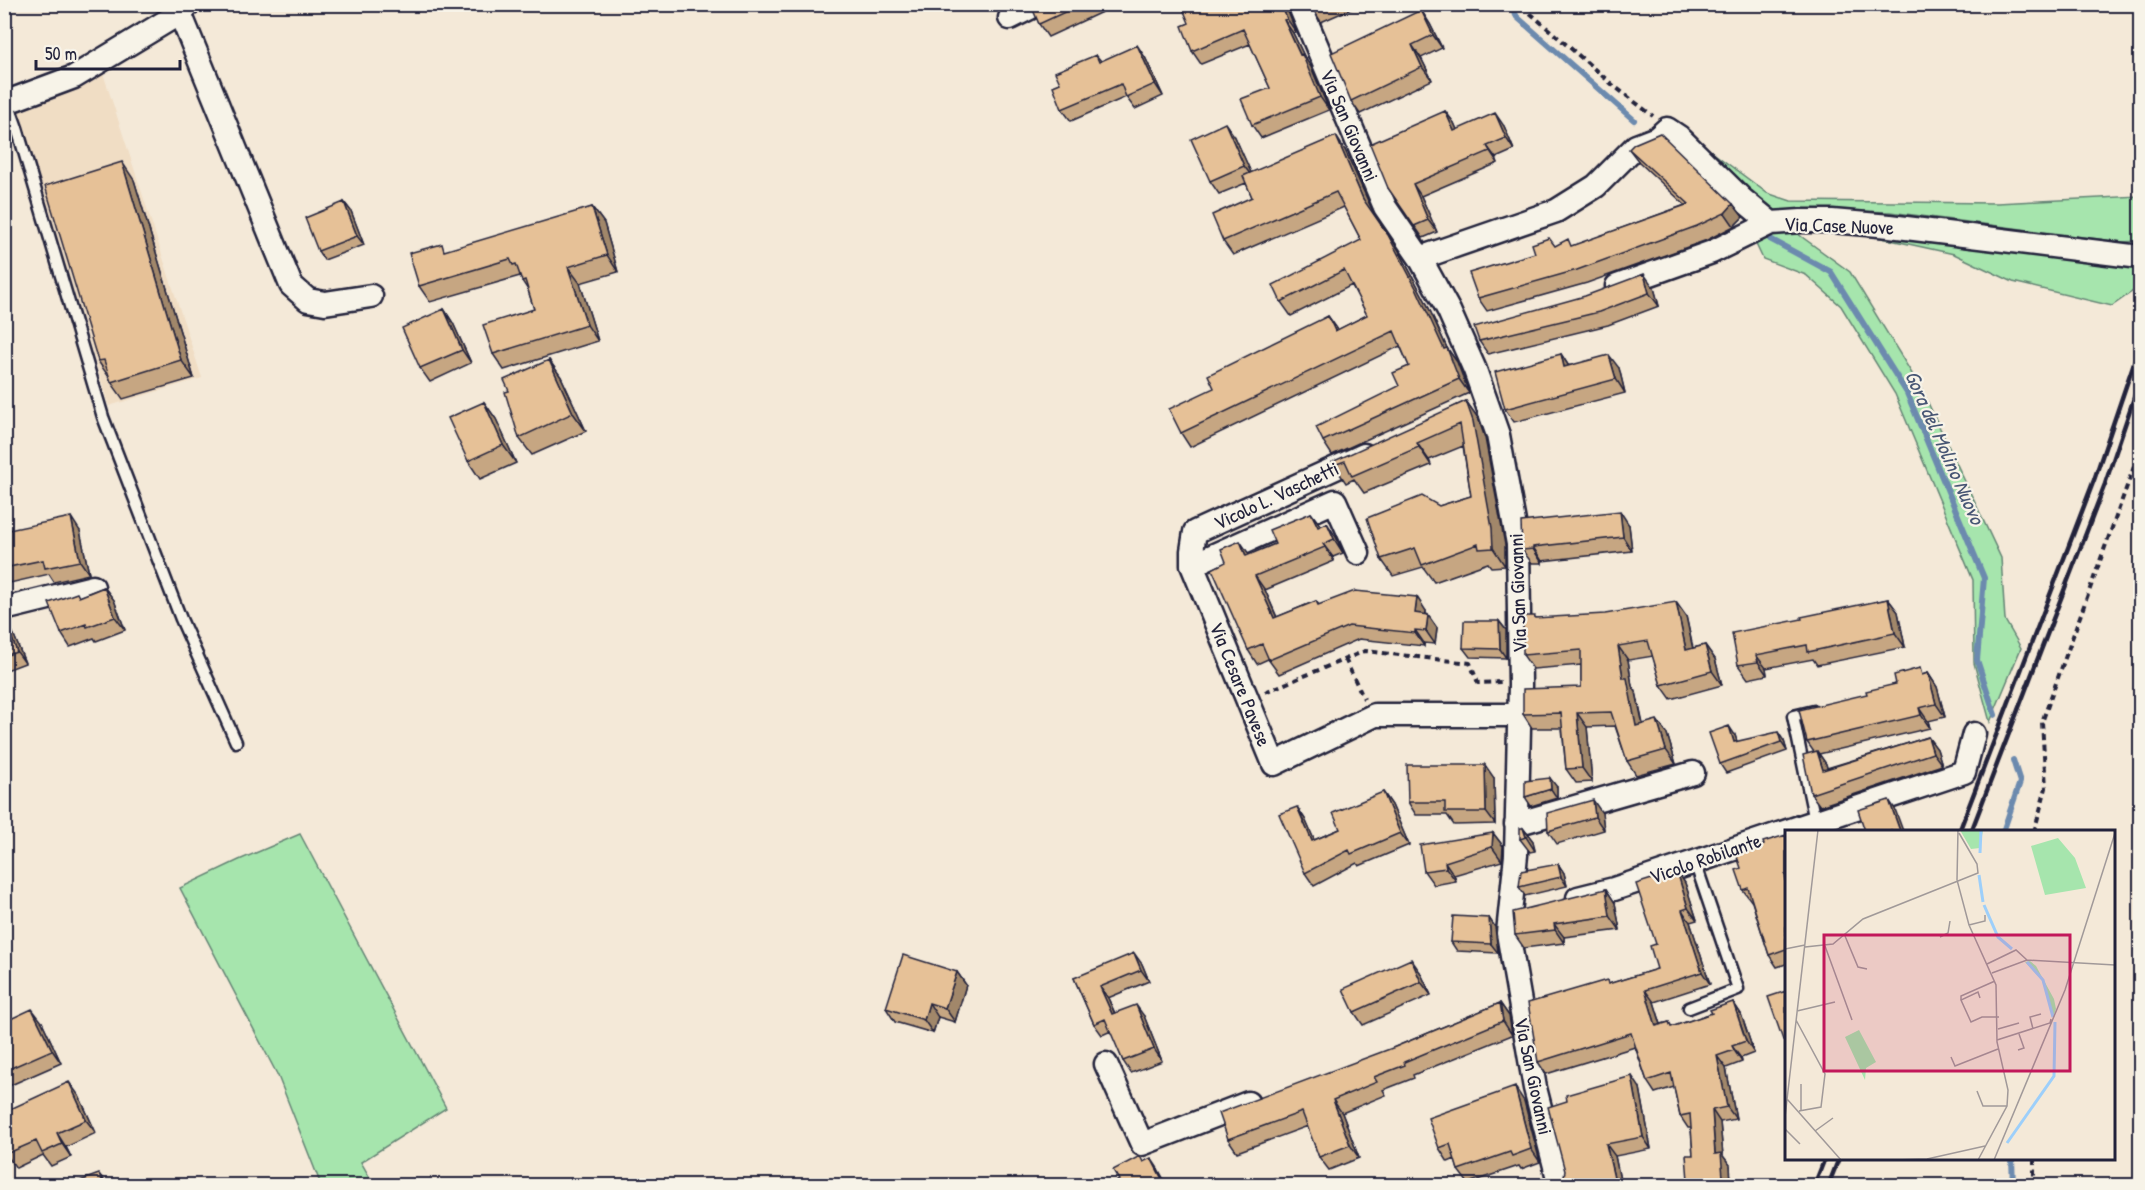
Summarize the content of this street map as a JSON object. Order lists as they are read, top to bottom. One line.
{"streets":{"street":["Via San Giovanni","Via Case Nuove","Vicolo L. Vaschetti","Via Cesare Pavese","Vicolo Robilante"]},"crossings":[["Via San Giovanni","Via Cesare Pavese"],["Vicolo L. Vaschetti","Via Cesare Pavese"]],"water":["Gora del Molino Nuovo"],"scale_bar":"50 m"}
